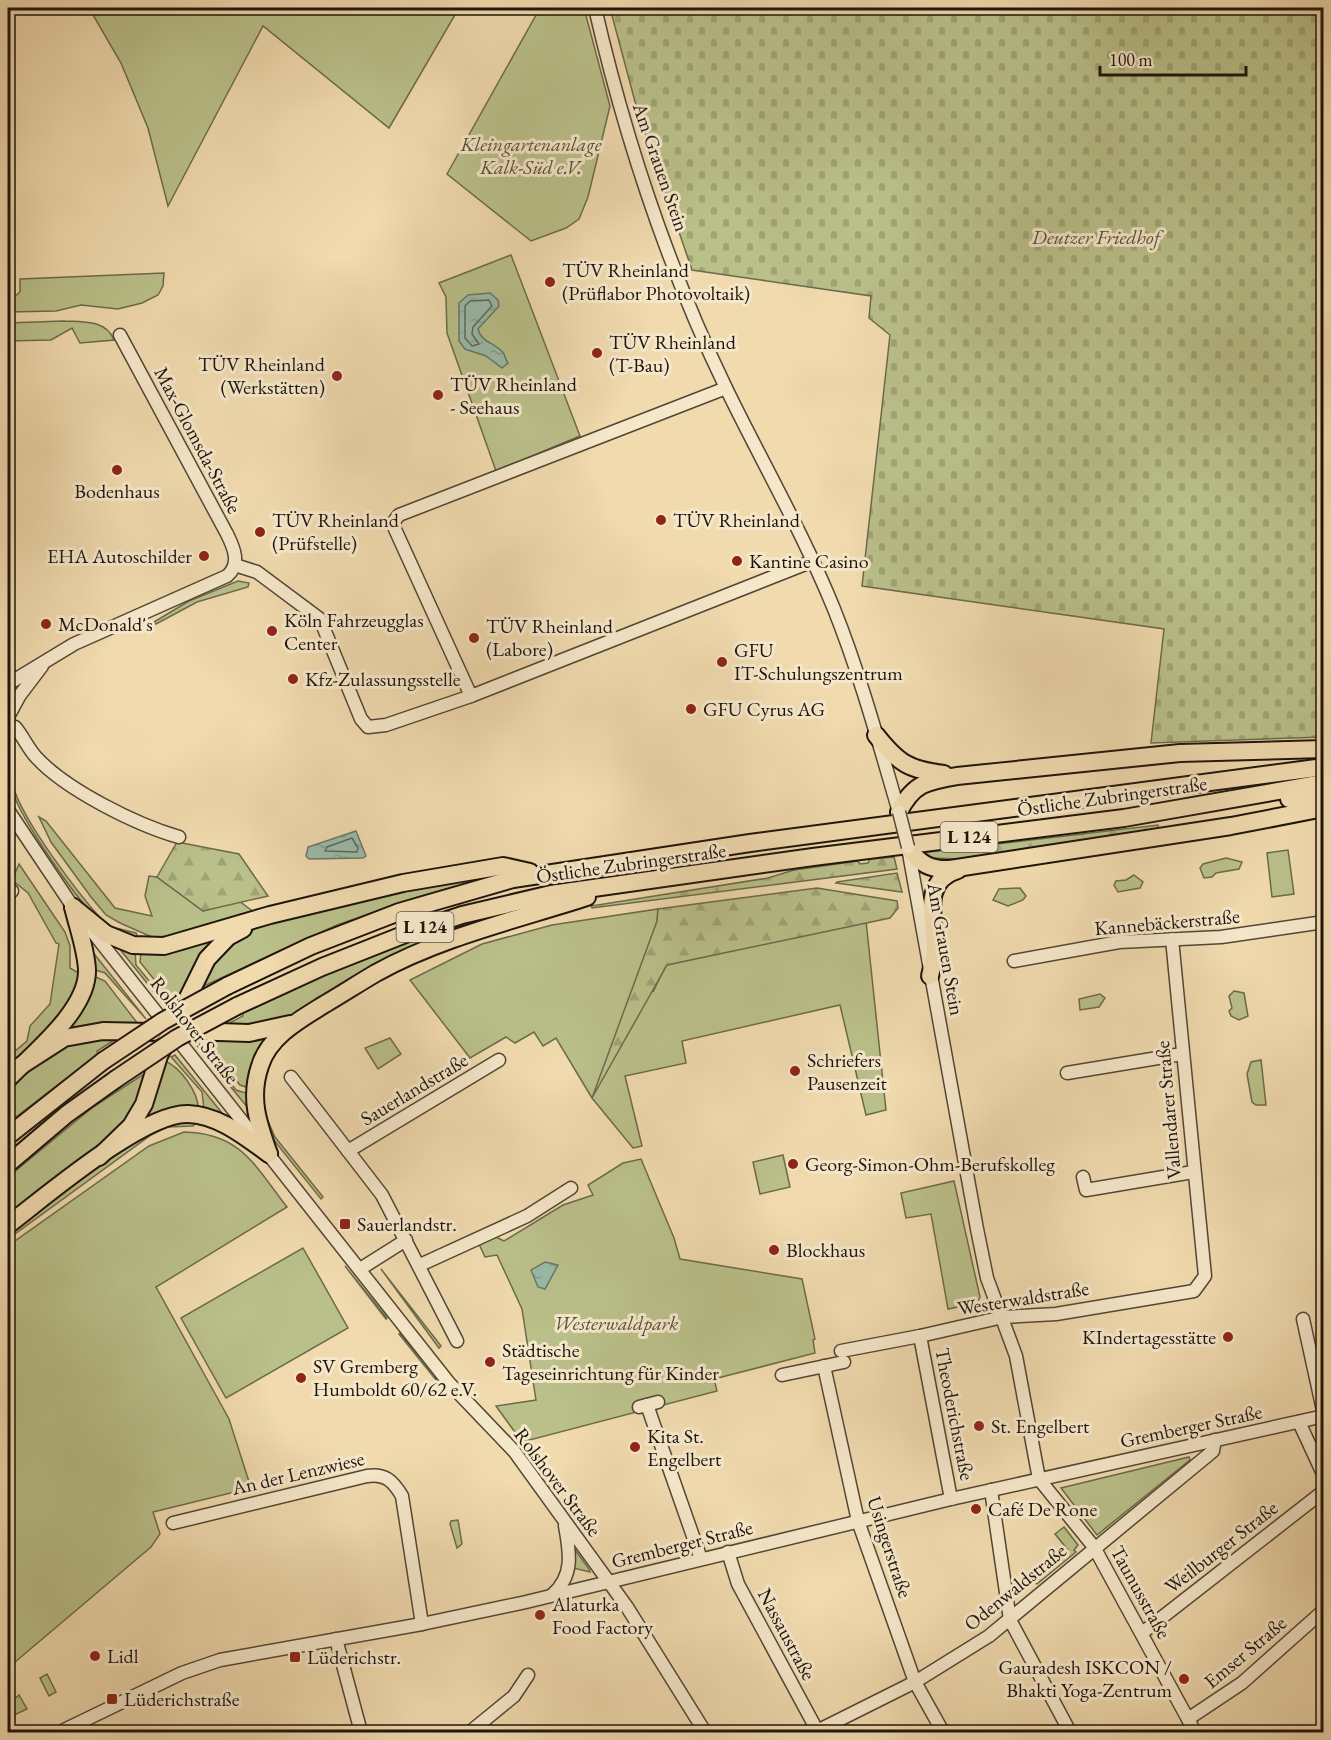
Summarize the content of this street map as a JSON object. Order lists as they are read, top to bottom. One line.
{"streets":{"highway":["Östliche Zubringerstraße","L 124"],"street":["Am Grauen Stein","Max-Glomsda-Straße","Kannebäckerstraße","Rolshover Straße","Sauerlandstraße","Vallendarer Straße","Westerwaldstraße","Theoderichstraße","Gremberger Straße","An der Lenzwiese","Usingerstraße","Weilburger Straße","Odenwaldstraße","Taunusstraße","Nassaustraße","Emser Straße"]},"crossings":[["Am Grauen Stein","Westerwaldstraße"],["Am Grauen Stein","Gremberger Straße"],["Am Grauen Stein","Taunusstraße"],["Östliche Zubringerstraße","L 124"],["Kannebäckerstraße","Vallendarer Straße"],["Rolshover Straße","Gremberger Straße"],["Vallendarer Straße","Westerwaldstraße"],["Westerwaldstraße","Theoderichstraße"],["Westerwaldstraße","Usingerstraße"],["Theoderichstraße","Gremberger Straße"],["Gremberger Straße","An der Lenzwiese"],["Gremberger Straße","Usingerstraße"],["Gremberger Straße","Odenwaldstraße"],["Gremberger Straße","Taunusstraße"],["Gremberger Straße","Nassaustraße"],["Usingerstraße","Odenwaldstraße"],["Weilburger Straße","Taunusstraße"],["Odenwaldstraße","Taunusstraße"],["Odenwaldstraße","Nassaustraße"],["Taunusstraße","Emser Straße"]],"parks":["Kleingartenanlage Kalk-Süd e.V.","Deutzer Friedhof","Westerwaldpark"],"places":{"other":["TÜV Rheinland (Prüflabor Photovoltaik)","TÜV Rheinland (T-Bau)","TÜV Rheinland (Werkstätten)","TÜV Rheinland - Seehaus","Bodenhaus","TÜV Rheinland","TÜV Rheinland (Prüfstelle)","EHA Autoschilder","Kantine Casino","McDonald's","Köln Fahrzeugglas Center","TÜV Rheinland (Labore)","GFU IT-Schulungszentrum","Kfz-Zulassungsstelle","GFU Cyrus AG","Schriefers Pausenzeit","Georg-Simon-Ohm-Berufskolleg","Blockhaus","KIndertagesstätte","Städtische Tageseinrichtung für Kinder","SV Gremberg Humboldt 60/62 e.V.","St. Engelbert","Kita St. Engelbert","Café De Rone","Alaturka Food Factory","Lidl","Gauradesh ISKCON / Bhakti Yoga-Zentrum"],"transit":["Sauerlandstr.","Lüderichstr.","Lüderichstraße"]},"scale_bar":"100 m"}
